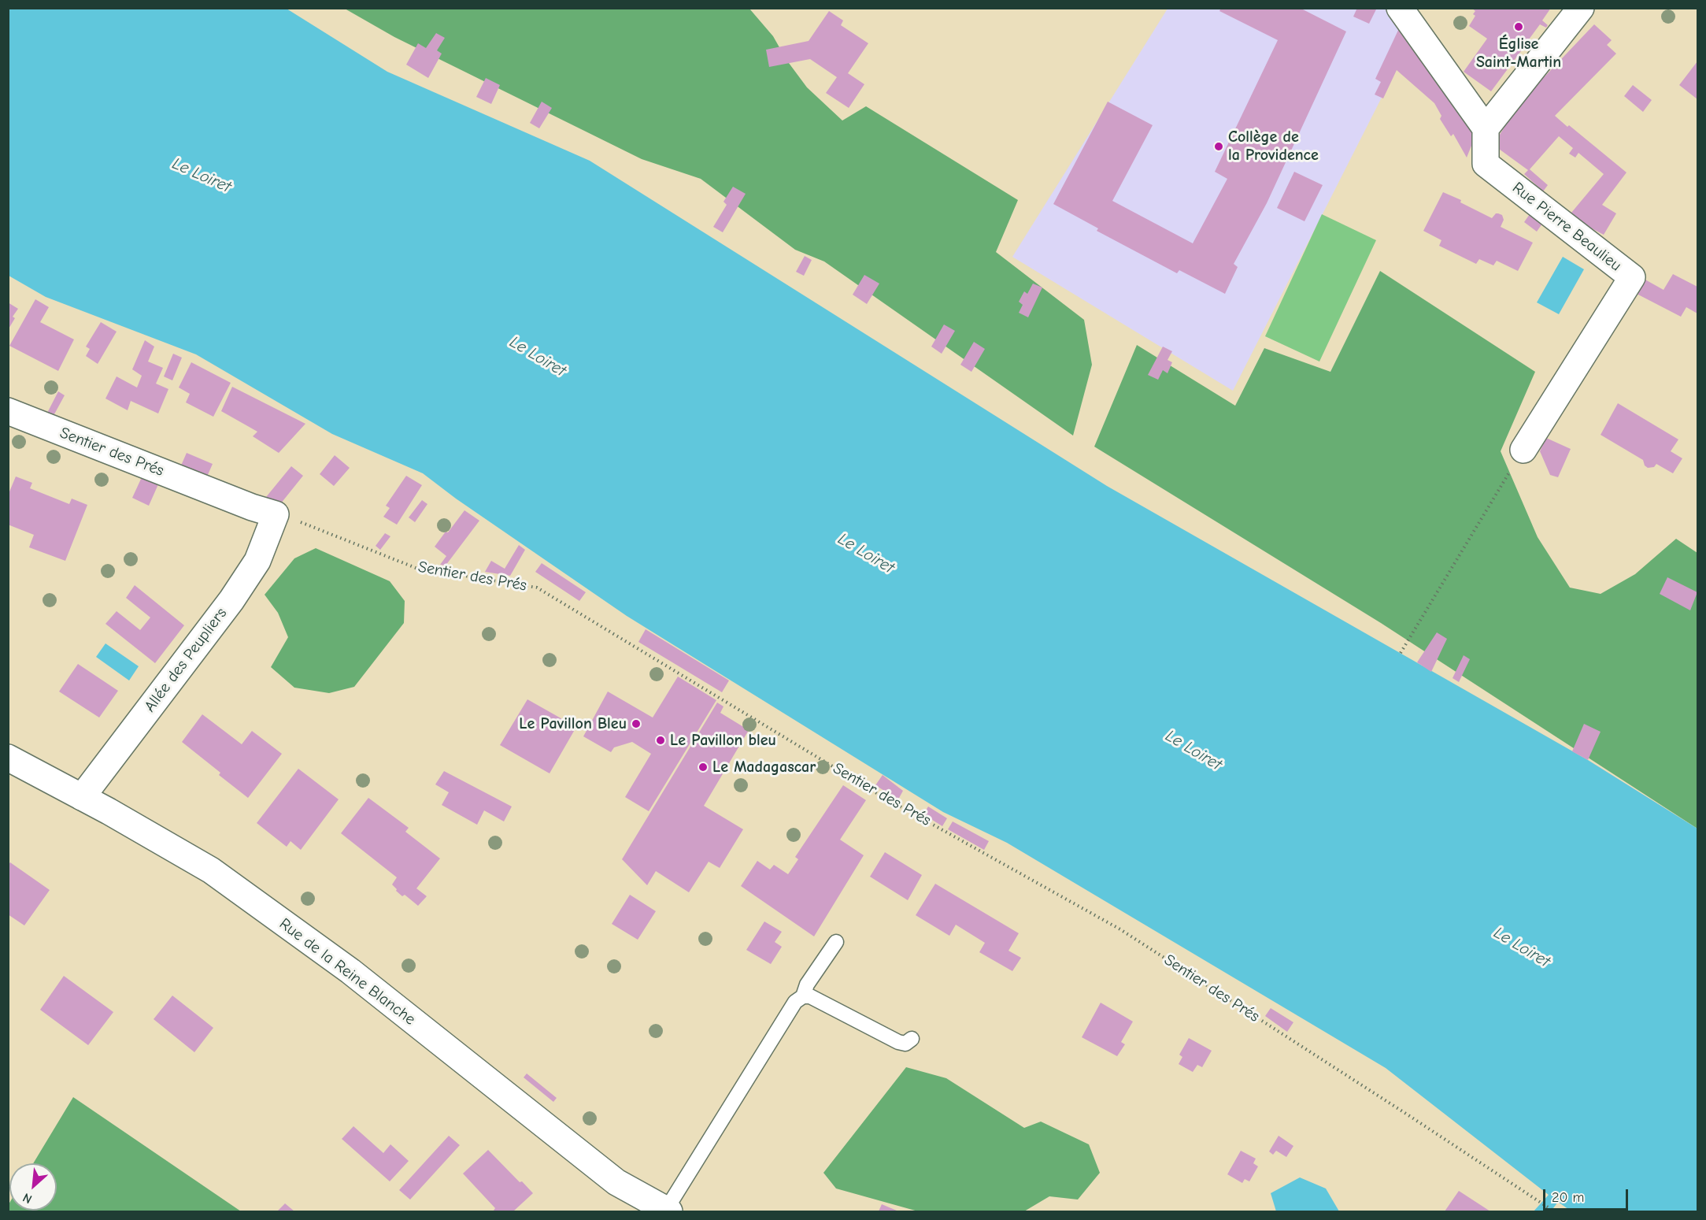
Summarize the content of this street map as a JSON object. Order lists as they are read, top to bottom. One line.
{"streets":{"street":["Rue Pierre Beaulieu","Sentier des Prés","Allée des Peupliers","Rue de la Reine Blanche"]},"crossings":[["Sentier des Prés","Allée des Peupliers"],["Allée des Peupliers","Rue de la Reine Blanche"]],"water":["Le Loiret"],"places":["Église Saint-Martin","Collège de la Providence","Le Pavillon Bleu","Le Pavillon bleu","Le Madagascar"],"scale_bar":"20 m","north":"bottom left"}
